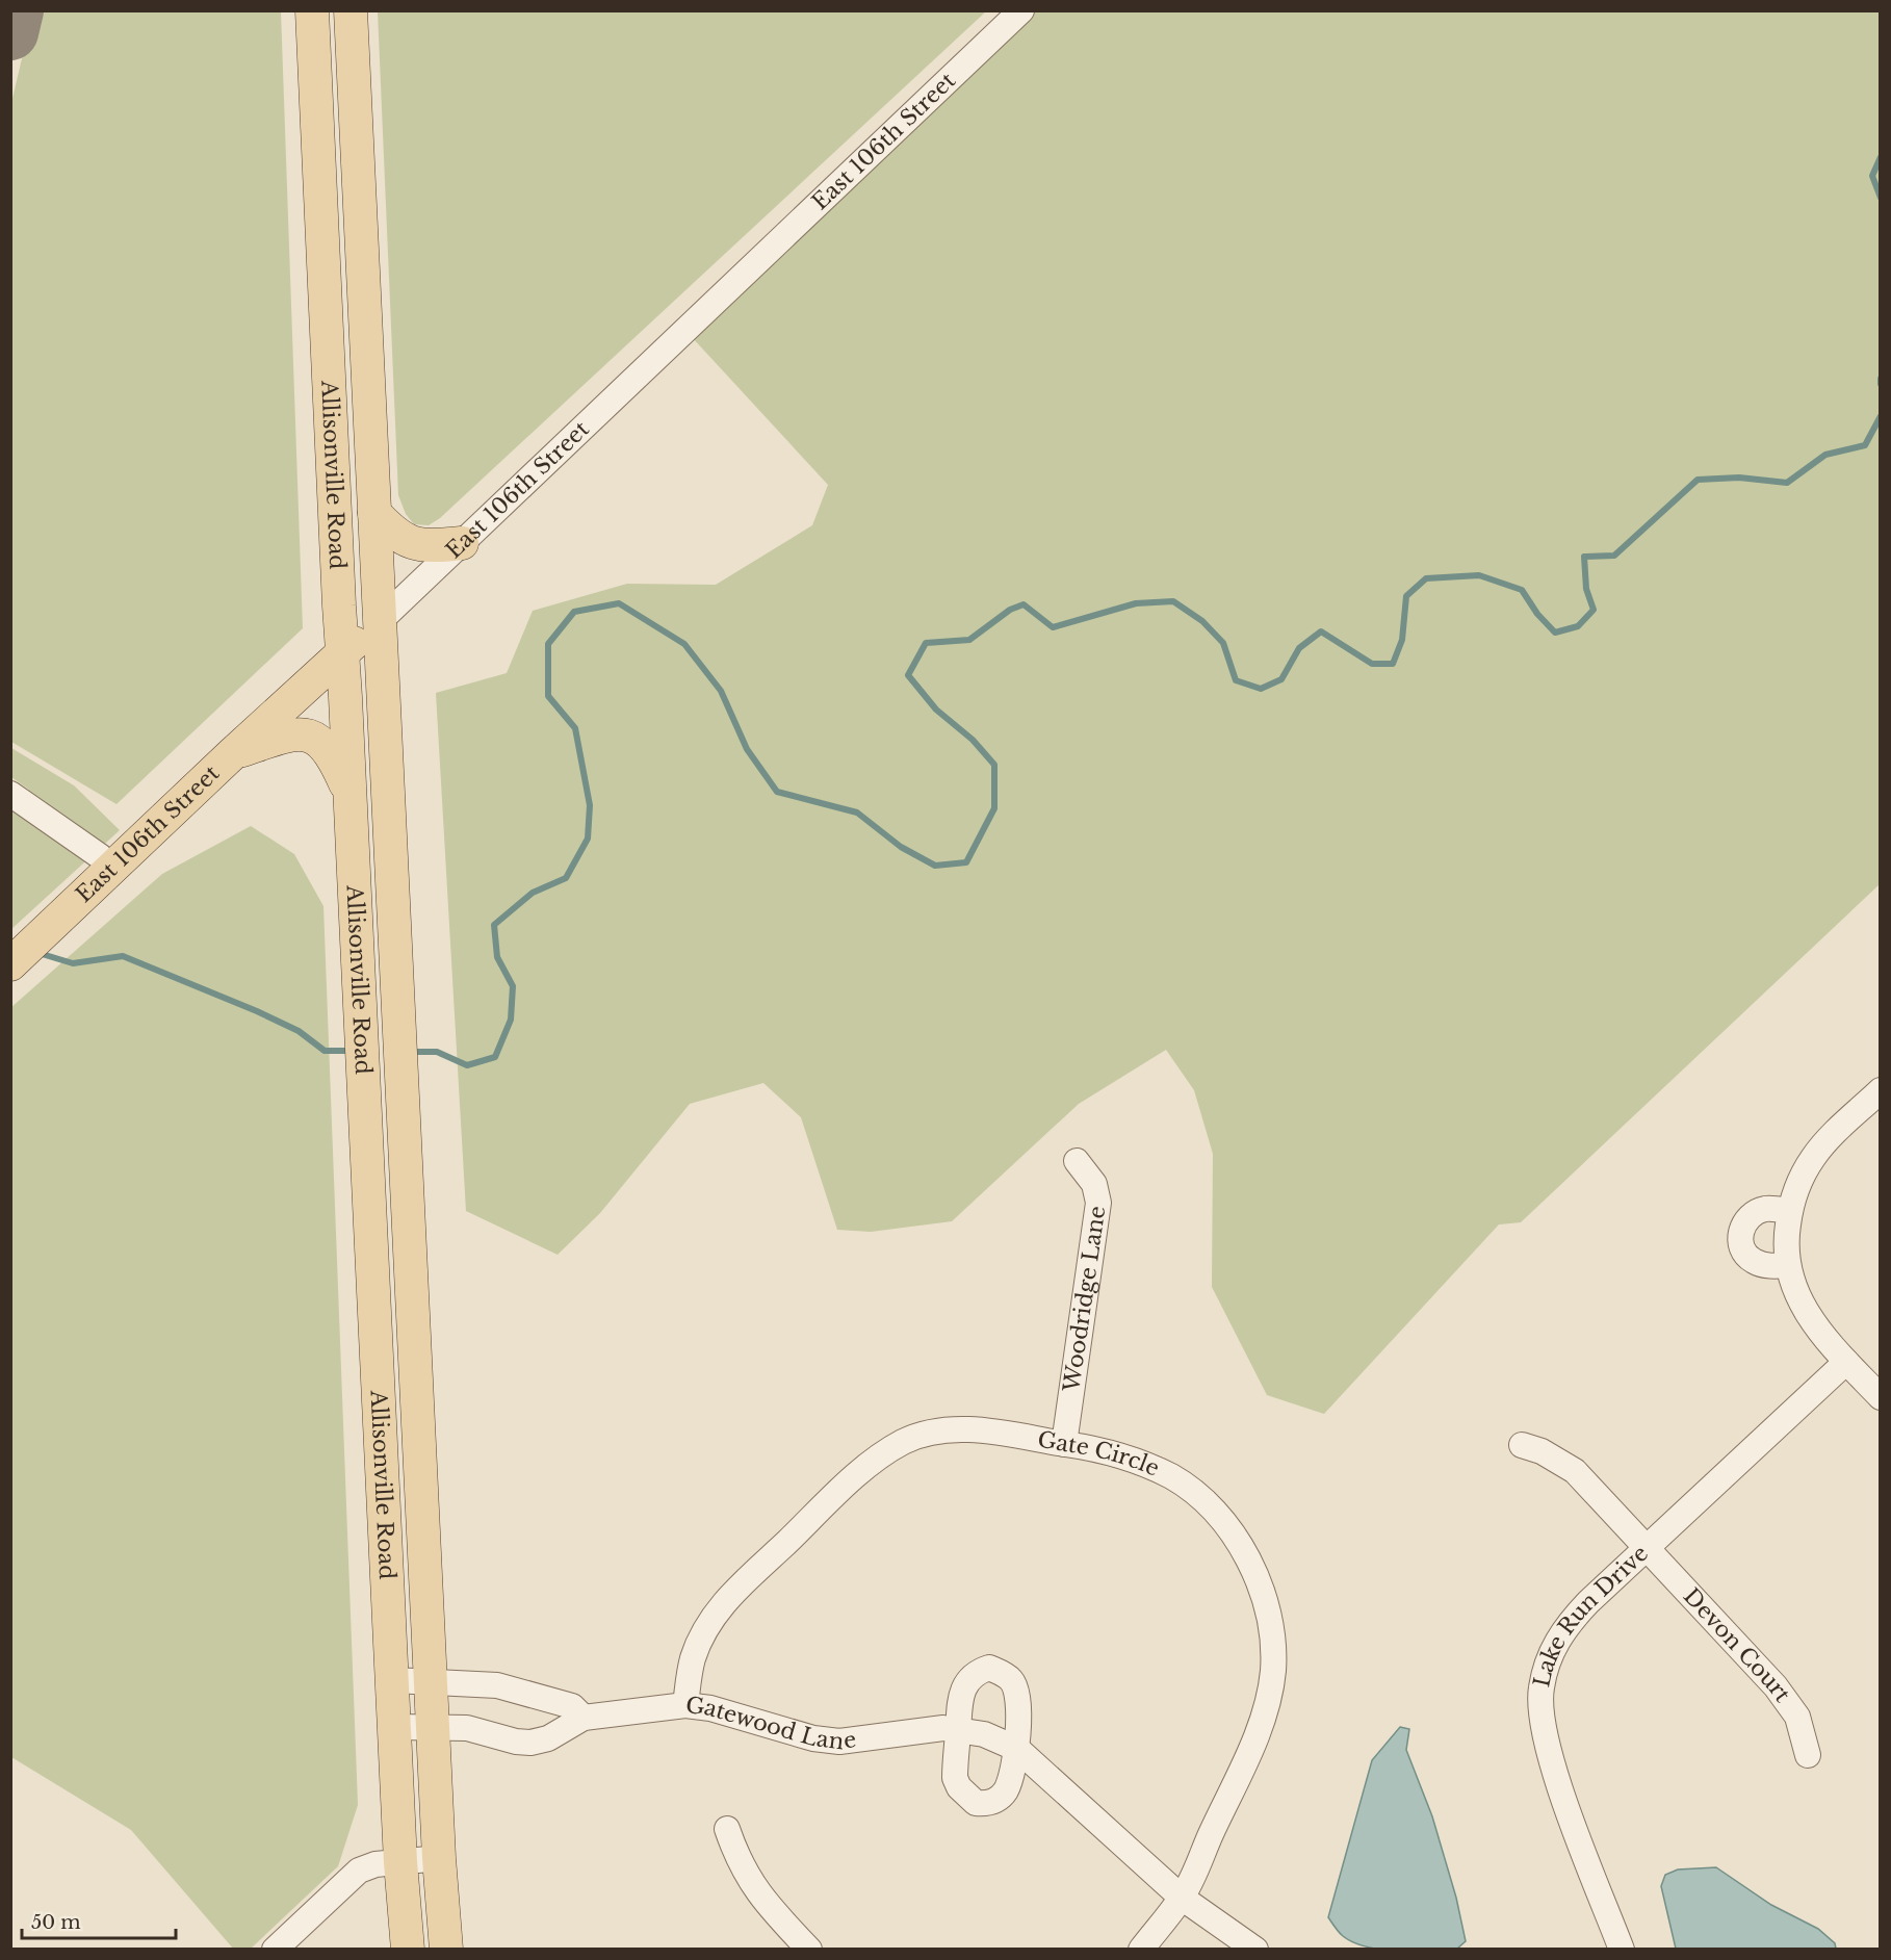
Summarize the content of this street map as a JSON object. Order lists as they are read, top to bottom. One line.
{"streets":{"main road":["East 106th Street","Allisonville Road"],"street":["Woodridge Lane","Gate Circle","Lake Run Drive","Devon Court","Gatewood Lane"]},"crossings":[["East 106th Street","Allisonville Road"],["Allisonville Road","Gatewood Lane"],["Woodridge Lane","Gate Circle"],["Gate Circle","Gatewood Lane"],["Lake Run Drive","Devon Court"]],"scale_bar":"50 m"}
